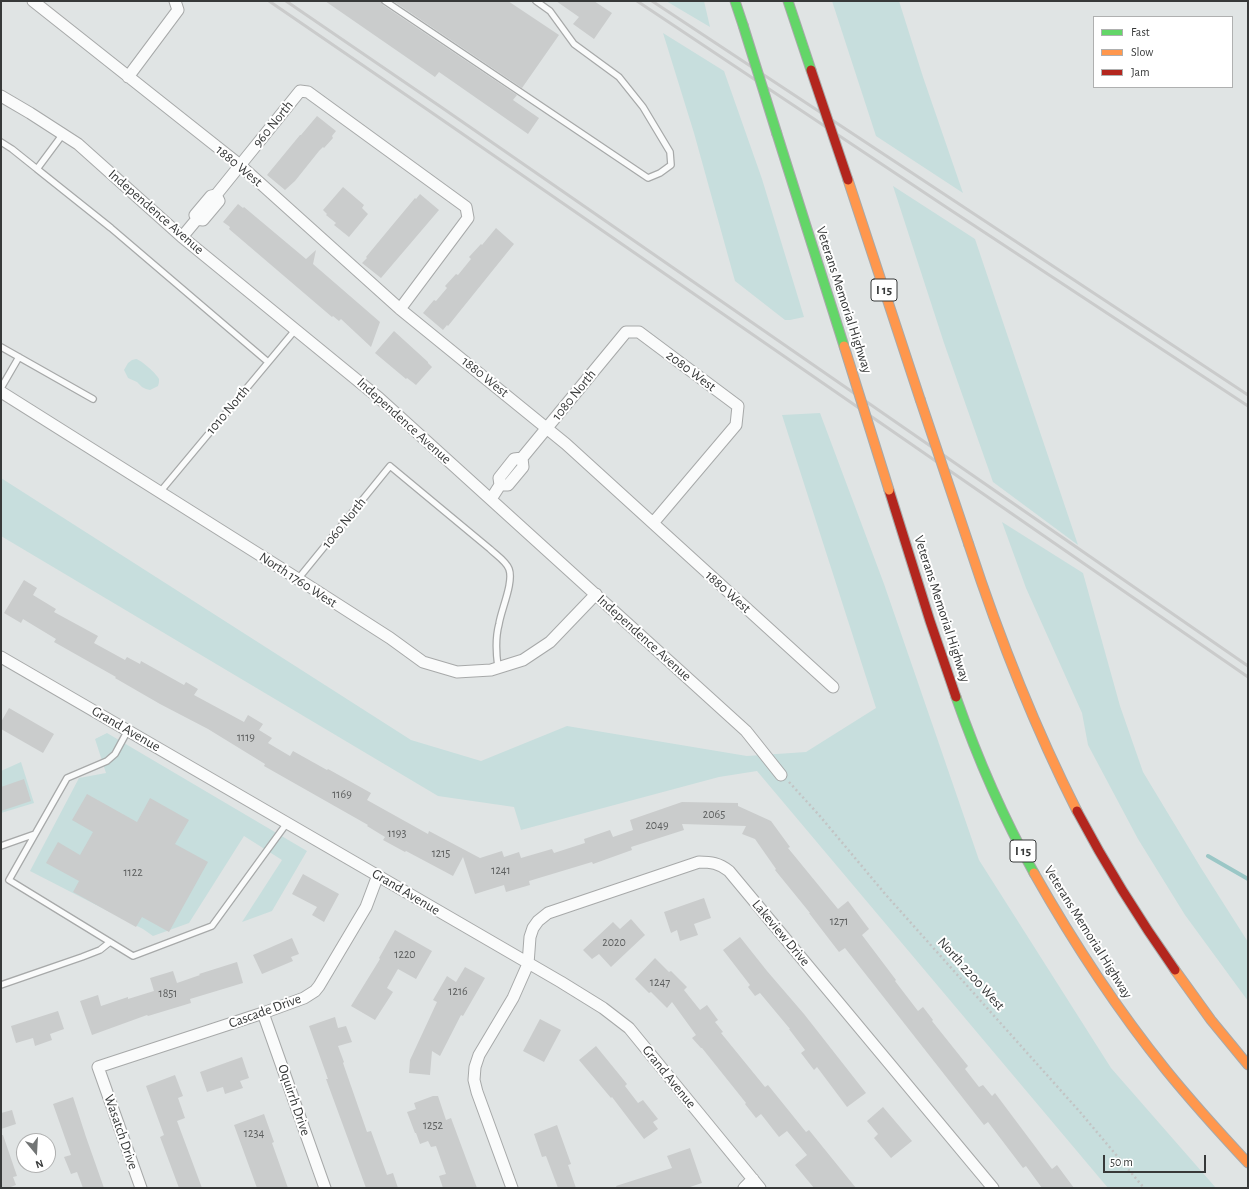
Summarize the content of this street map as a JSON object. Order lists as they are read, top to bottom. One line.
{"streets":{"highway":["I 15","Veterans Memorial Highway"],"street":["960 North","1880 West","Independence Avenue","2080 West","1080 North","North 1760 West","Grand Avenue","Lakeview Drive","Cascade Drive","Oquirrh Drive","Wasatch Drive"],"lane":["1010 North","1060 North"],"path":["North 2200 West"]},"crossings":[["960 North","1880 West"],["960 North","Independence Avenue"],["1880 West","2080 West"],["1880 West","1080 North"],["Independence Avenue","1080 North"],["Independence Avenue","1010 North"],["Independence Avenue","North 1760 West"],["Independence Avenue","North 2200 West"],["2080 West","1080 North"],["1010 North","North 1760 West"],["1060 North","North 1760 West"],["Grand Avenue","Lakeview Drive"],["Grand Avenue","Cascade Drive"],["Cascade Drive","Oquirrh Drive"],["Cascade Drive","Wasatch Drive"]],"house_numbers":["1119","1169","2065","2049","1193","1215","1241","1122","1271","2020","1220","1247","1216","1851","1252","1234"],"legend":["Fast","Slow","Jam"],"scale_bar":"50 m","north":"bottom"}
